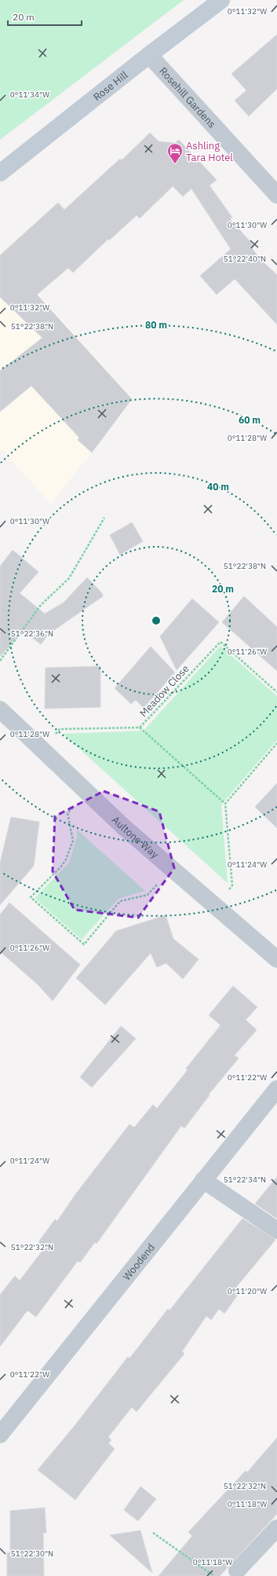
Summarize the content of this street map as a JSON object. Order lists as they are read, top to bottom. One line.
{"streets":{"main road":["Rose Hill"],"street":["Rosehill Gardens","Aultone Way","Woodend"],"path":["Meadow Close"]},"crossings":[["Rose Hill","Rosehill Gardens"],["Meadow Close","Aultone Way"]],"places":{"hotel":["Ashling Tara Hotel"]},"scale_bar":"20 m","coordinates":["0°11'32\"W","0°11'34\"W","0°11'30\"W","51°22'40\"N","51°22'38\"N","0°11'28\"W","51°22'36\"N","0°11'26\"W","0°11'24\"W","0°11'22\"W","51°22'34\"N","51°22'32\"N","0°11'20\"W","0°11'18\"W","51°22'30\"N"],"rings":["80 m","60 m","40 m","20 m"]}
